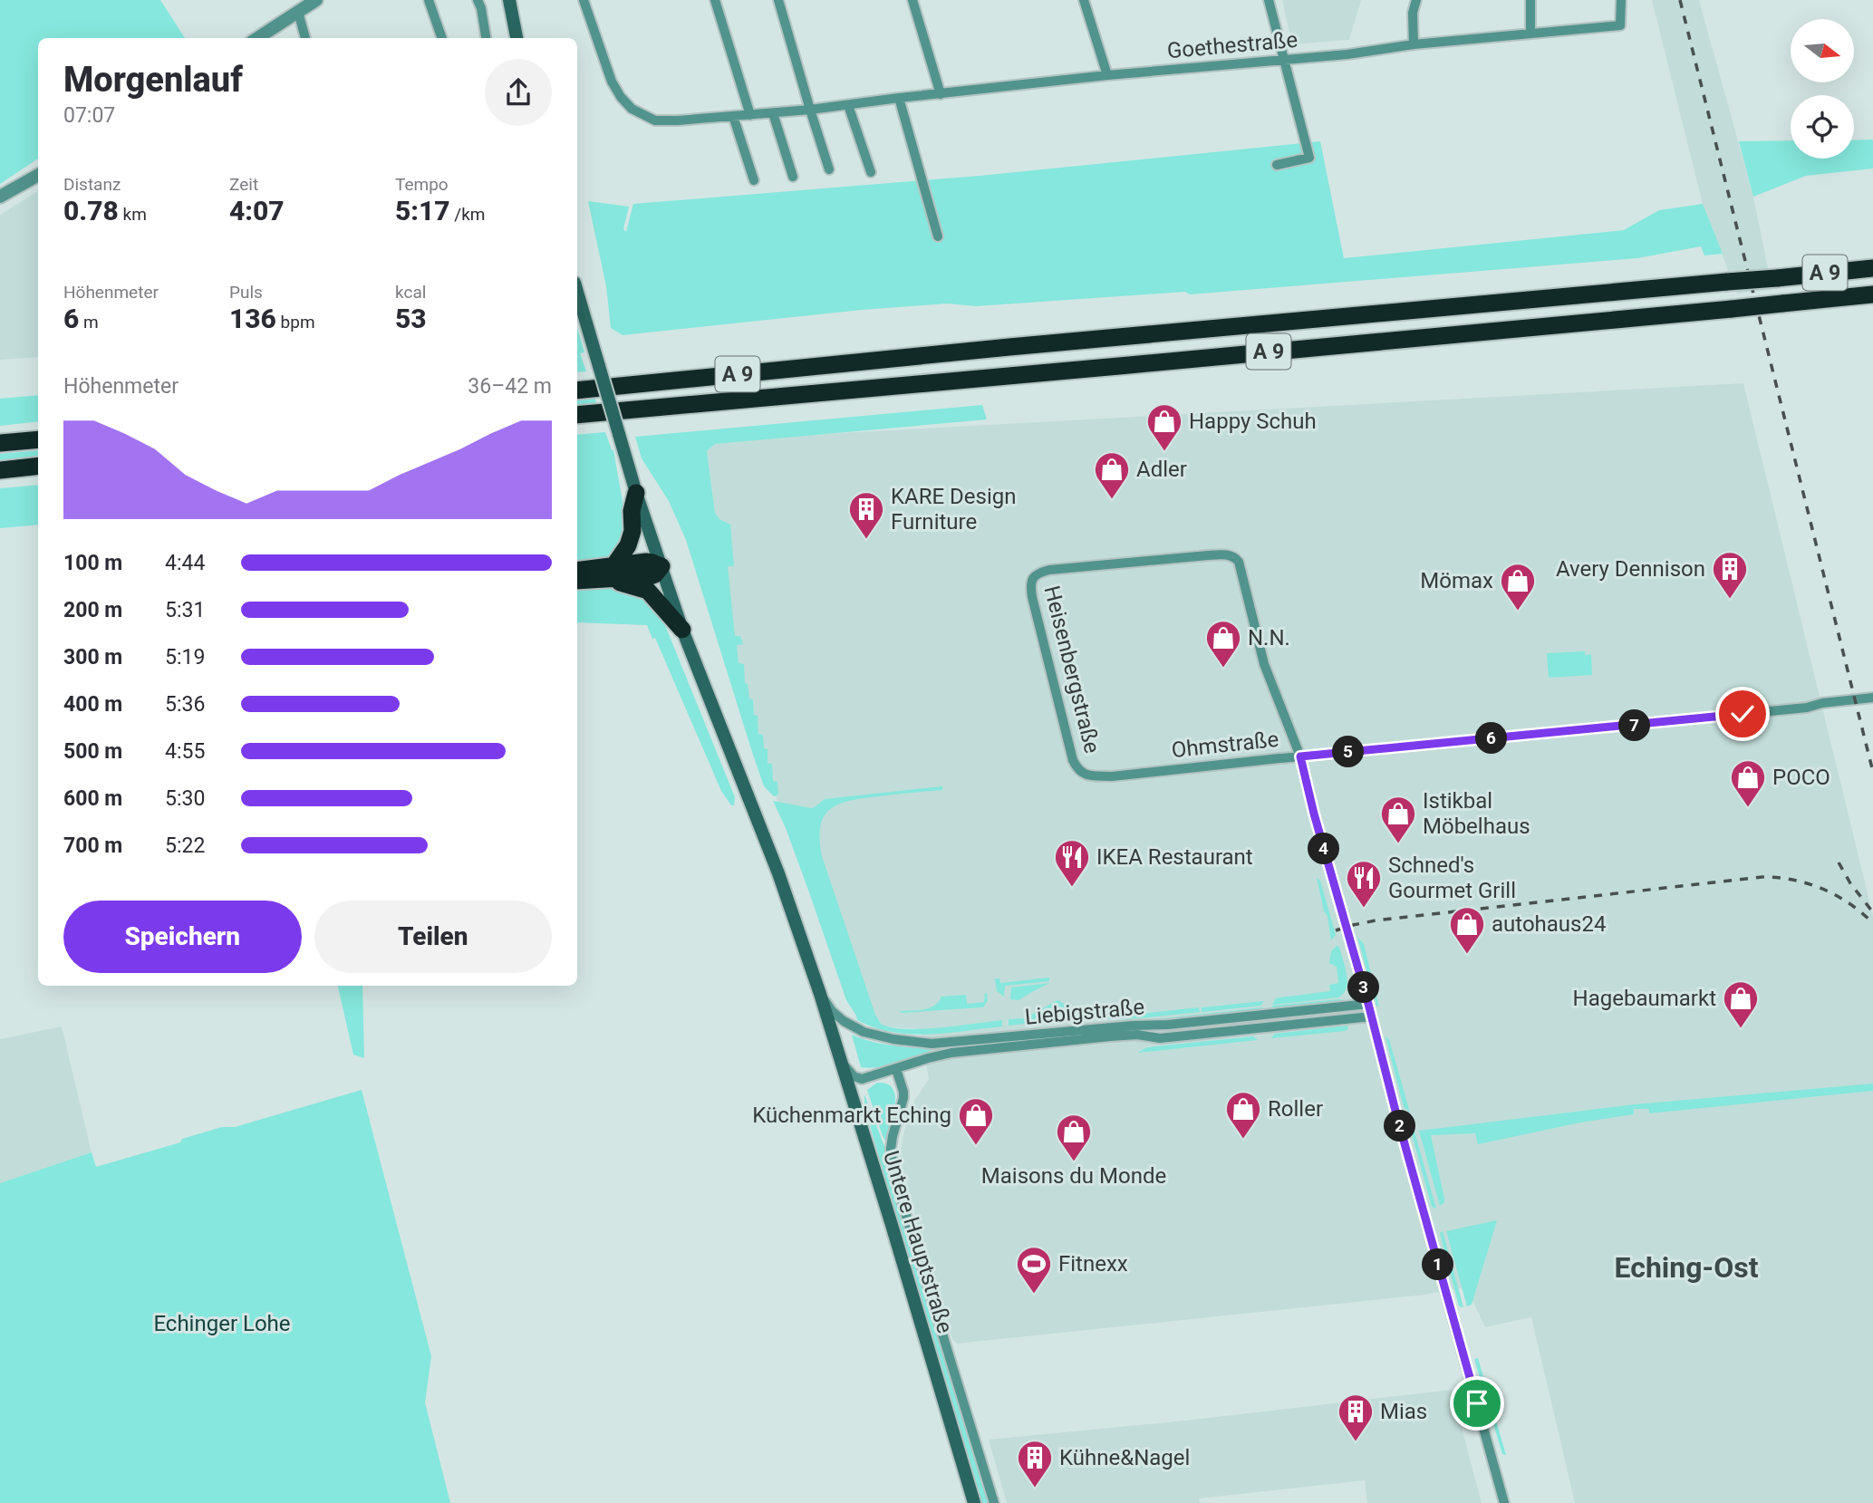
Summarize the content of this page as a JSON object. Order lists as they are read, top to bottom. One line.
{"streets":{"highway":["A 9"],"main road":["Untere Hauptstraße"],"street":["Goethestraße","Heisenbergstraße","Ohmstraße","Liebigstraße"]},"crossings":[["Heisenbergstraße","Ohmstraße"],["Liebigstraße","Untere Hauptstraße"]],"districts":["Eching-Ost"],"parks":["Echinger Lohe"],"places":{"shop":["Happy Schuh","Adler","Mömax","N.N.","POCO","Istikbal Möbelhaus","autohaus24","Hagebaumarkt","Roller","Küchenmarkt Eching","Maisons du Monde"],"building":["KARE Design Furniture","Avery Dennison","Mias","Kühne&Nagel"],"restaurant":["IKEA Restaurant","Schned's Gourmet Grill"],"sports":["Fitnexx"]},"north":"right","page":{"heading":["Morgenlauf","07:07"],"stats":[["Distanz","0.78 km"],["Zeit","4:07"],["Tempo","5:17 /km"],["Höhenmeter","6 m"],["Puls","136 bpm"],["kcal","53"]],"chart":["Höhenmeter","36–42 m"],"list":[{"name":"100 m","note":"4:44"},{"name":"200 m","note":"5:31"},{"name":"300 m","note":"5:19"},{"name":"400 m","note":"5:36"},{"name":"500 m","note":"4:55"},{"name":"600 m","note":"5:30"},{"name":"700 m","note":"5:22"}],"pins":["7","6","5","4","3","2","1"],"buttons":["Speichern","Teilen"]}}
